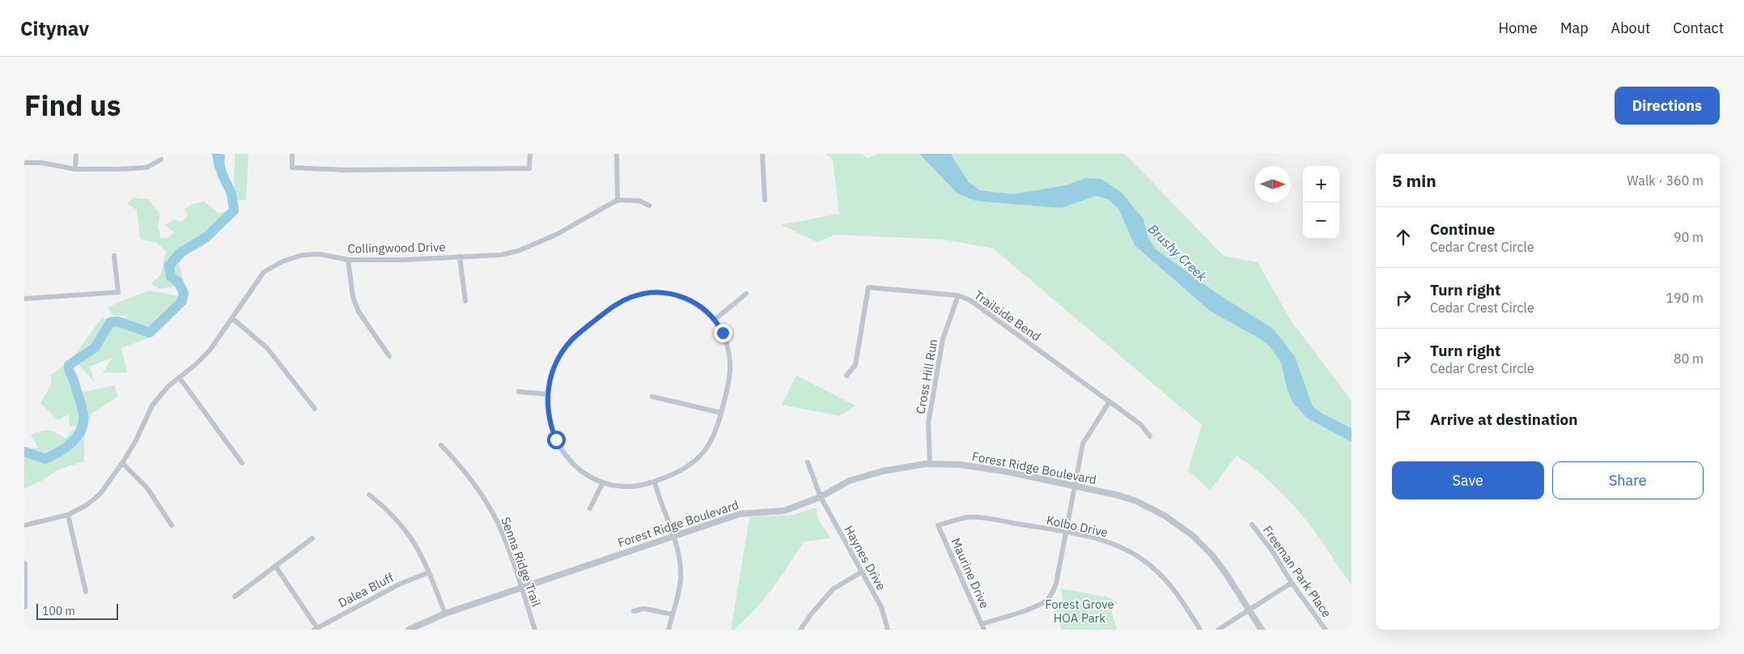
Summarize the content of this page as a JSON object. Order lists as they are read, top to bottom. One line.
{"streets":{"street":["Collingwood Drive","Trailside Bend","Cross Hill Run","Forest Ridge Boulevard","Kolbo Drive","Haynes Drive","Senna Ridge Trail","Freeman Park Place","Maurine Drive","Dalea Bluff"]},"crossings":[["Trailside Bend","Cross Hill Run"],["Cross Hill Run","Forest Ridge Boulevard"],["Forest Ridge Boulevard","Haynes Drive"],["Forest Ridge Boulevard","Senna Ridge Trail"],["Kolbo Drive","Maurine Drive"]],"water":["Brushy Creek"],"parks":["Forest Grove HOA Park"],"scale_bar":"100 m","north":"right","page":{"header":"Citynav","nav":["Home","Map","About","Contact"],"title":"Find us","buttons":["Directions",["Save","Share"]],"heading":["5 min","Walk · 360 m"],"map_buttons":["+","−"],"list":[["Continue","Cedar Crest Circle","90 m"],["Turn right","Cedar Crest Circle","190 m"],["Turn right","Cedar Crest Circle","80 m"],"Arrive at destination"],"scale":"100 m"}}
